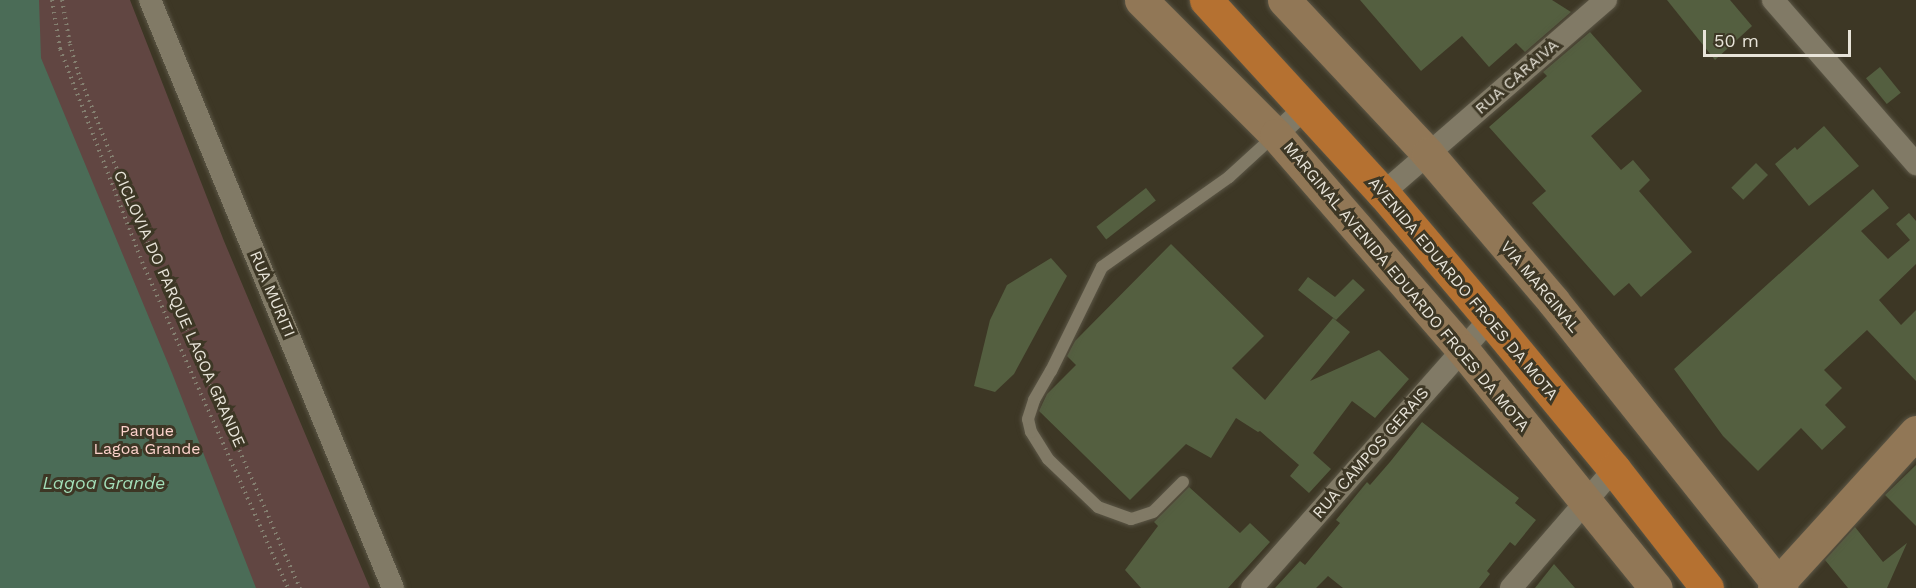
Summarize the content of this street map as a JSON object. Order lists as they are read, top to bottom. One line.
{"streets":{"highway":["AVENIDA EDUARDO FROES DA MOTA"],"street":["RUA CARAIVA","MARGINAL AVENIDA EDUARDO FROES DA MOTA","VIA MARGINAL","RUA MURITI","RUA CAMPOS GERAIS"],"path":["CICLOVIA DO PARQUE LAGOA GRANDE"]},"crossings":[["RUA CARAIVA","VIA MARGINAL"],["RUA CARAIVA","AVENIDA EDUARDO FROES DA MOTA"],["MARGINAL AVENIDA EDUARDO FROES DA MOTA","RUA CAMPOS GERAIS"],["AVENIDA EDUARDO FROES DA MOTA","RUA CAMPOS GERAIS"]],"water":["Lagoa Grande"],"parks":["Parque Lagoa Grande"],"scale_bar":"50 m"}
